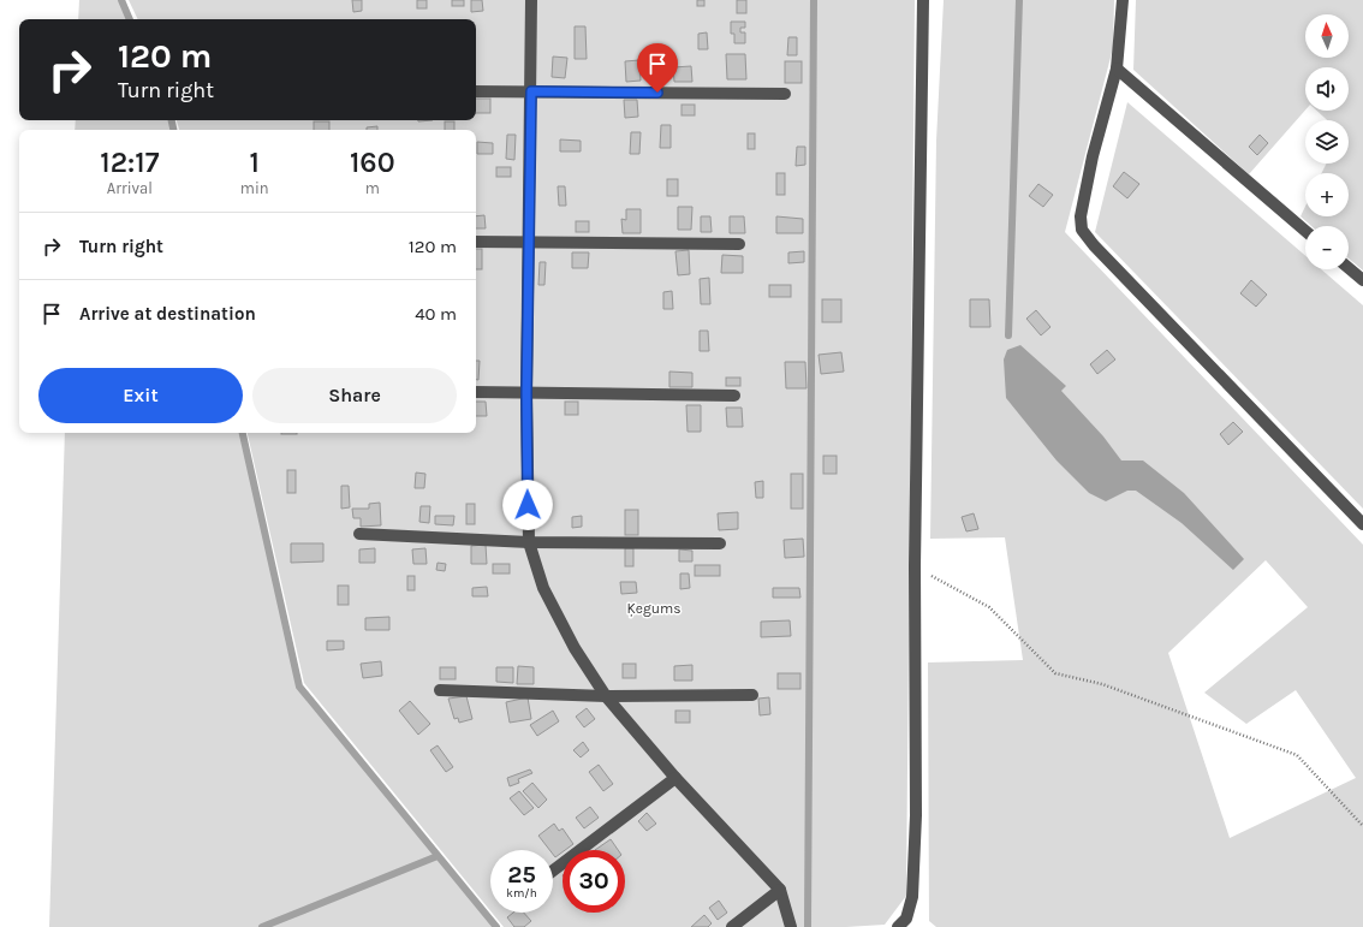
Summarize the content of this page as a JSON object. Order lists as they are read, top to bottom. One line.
{"parks":["Ķegums"],"north":"top","page":{"map_buttons":["+","−"],"turn":["120 m","Turn right"],"eta":["12:17","Arrival","1","min","160","m"],"list":[{"name":"Turn right","value":"120 m"},{"name":"Arrive at destination","value":"40 m"}],"buttons":["Exit","Share"],"speed":"25 km/h","limit":"30"}}
